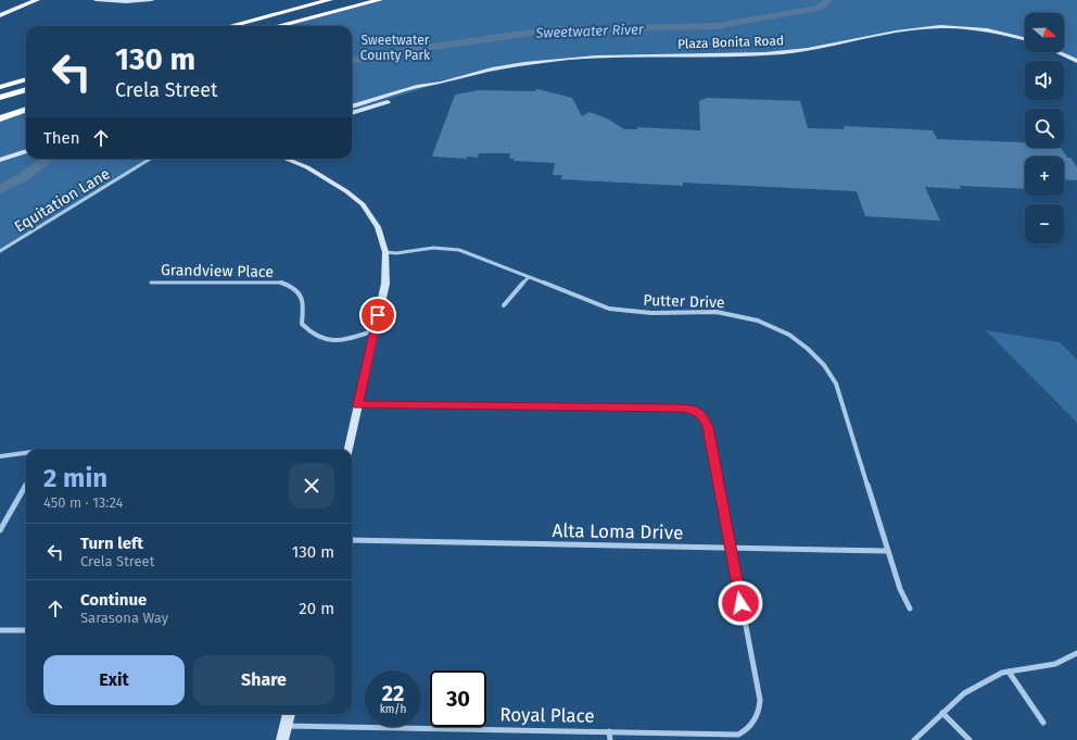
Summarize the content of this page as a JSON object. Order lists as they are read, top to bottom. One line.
{"streets":{"main road":["Plaza Bonita Road"],"street":["Equitation Lane","Grandview Place","Putter Drive","Alta Loma Drive","Royal Place"]},"crossings":[["Putter Drive","Alta Loma Drive"],["Alta Loma Drive","Royal Place"]],"water":["Sweetwater River"],"parks":["Sweetwater County Park"],"north":"right","page":{"map_buttons":["+","−"],"turn":["130 m","Crela Street"],"then":"Then","heading":["2 min","450 m · 13:24"],"list":[{"name":"Turn left","note":"Crela Street","value":"130 m"},{"name":"Continue","note":"Sarasona Way","value":"20 m"}],"buttons":["Exit","Share"],"speed":"22 km/h","limit":"30"}}
